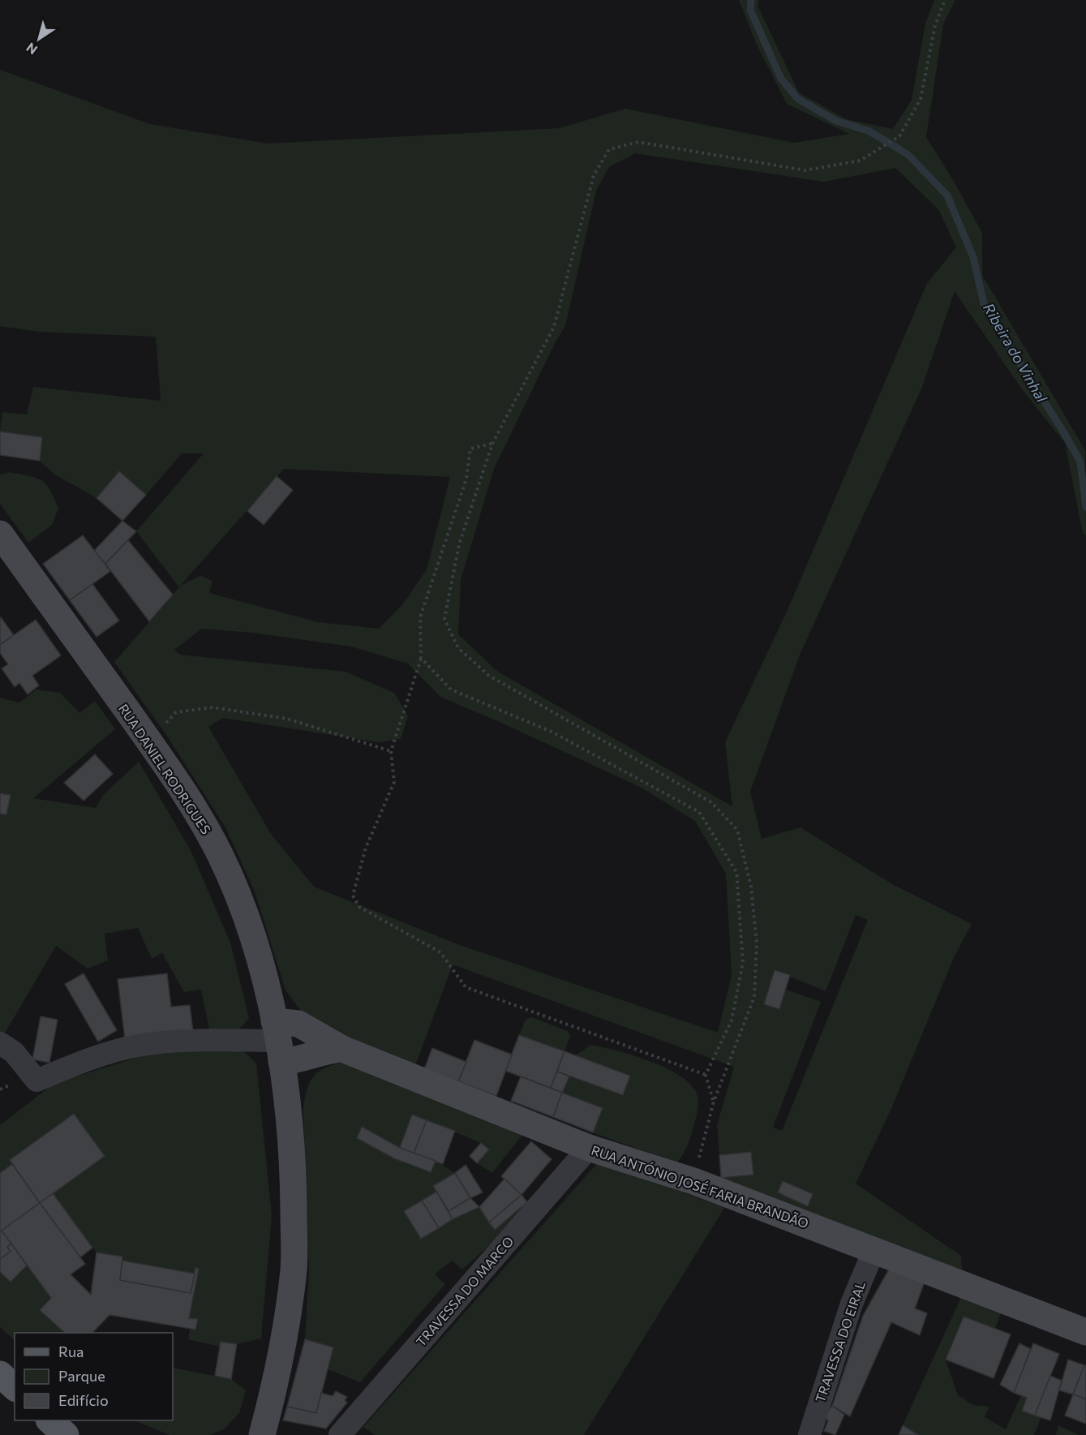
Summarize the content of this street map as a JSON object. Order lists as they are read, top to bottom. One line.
{"streets":{"street":["RUA DANIEL RODRIGUES","RUA ANTÓNIO JOSÉ FARIA BRANDÃO","TRAVESSA DO MARCO","TRAVESSA DO EIRAL"]},"crossings":[["RUA DANIEL RODRIGUES","RUA ANTÓNIO JOSÉ FARIA BRANDÃO"],["RUA ANTÓNIO JOSÉ FARIA BRANDÃO","TRAVESSA DO MARCO"],["RUA ANTÓNIO JOSÉ FARIA BRANDÃO","TRAVESSA DO EIRAL"]],"water":["Ribeira do Vinhal"],"legend":["Rua","Parque","Edifício"],"north":"bottom left"}
